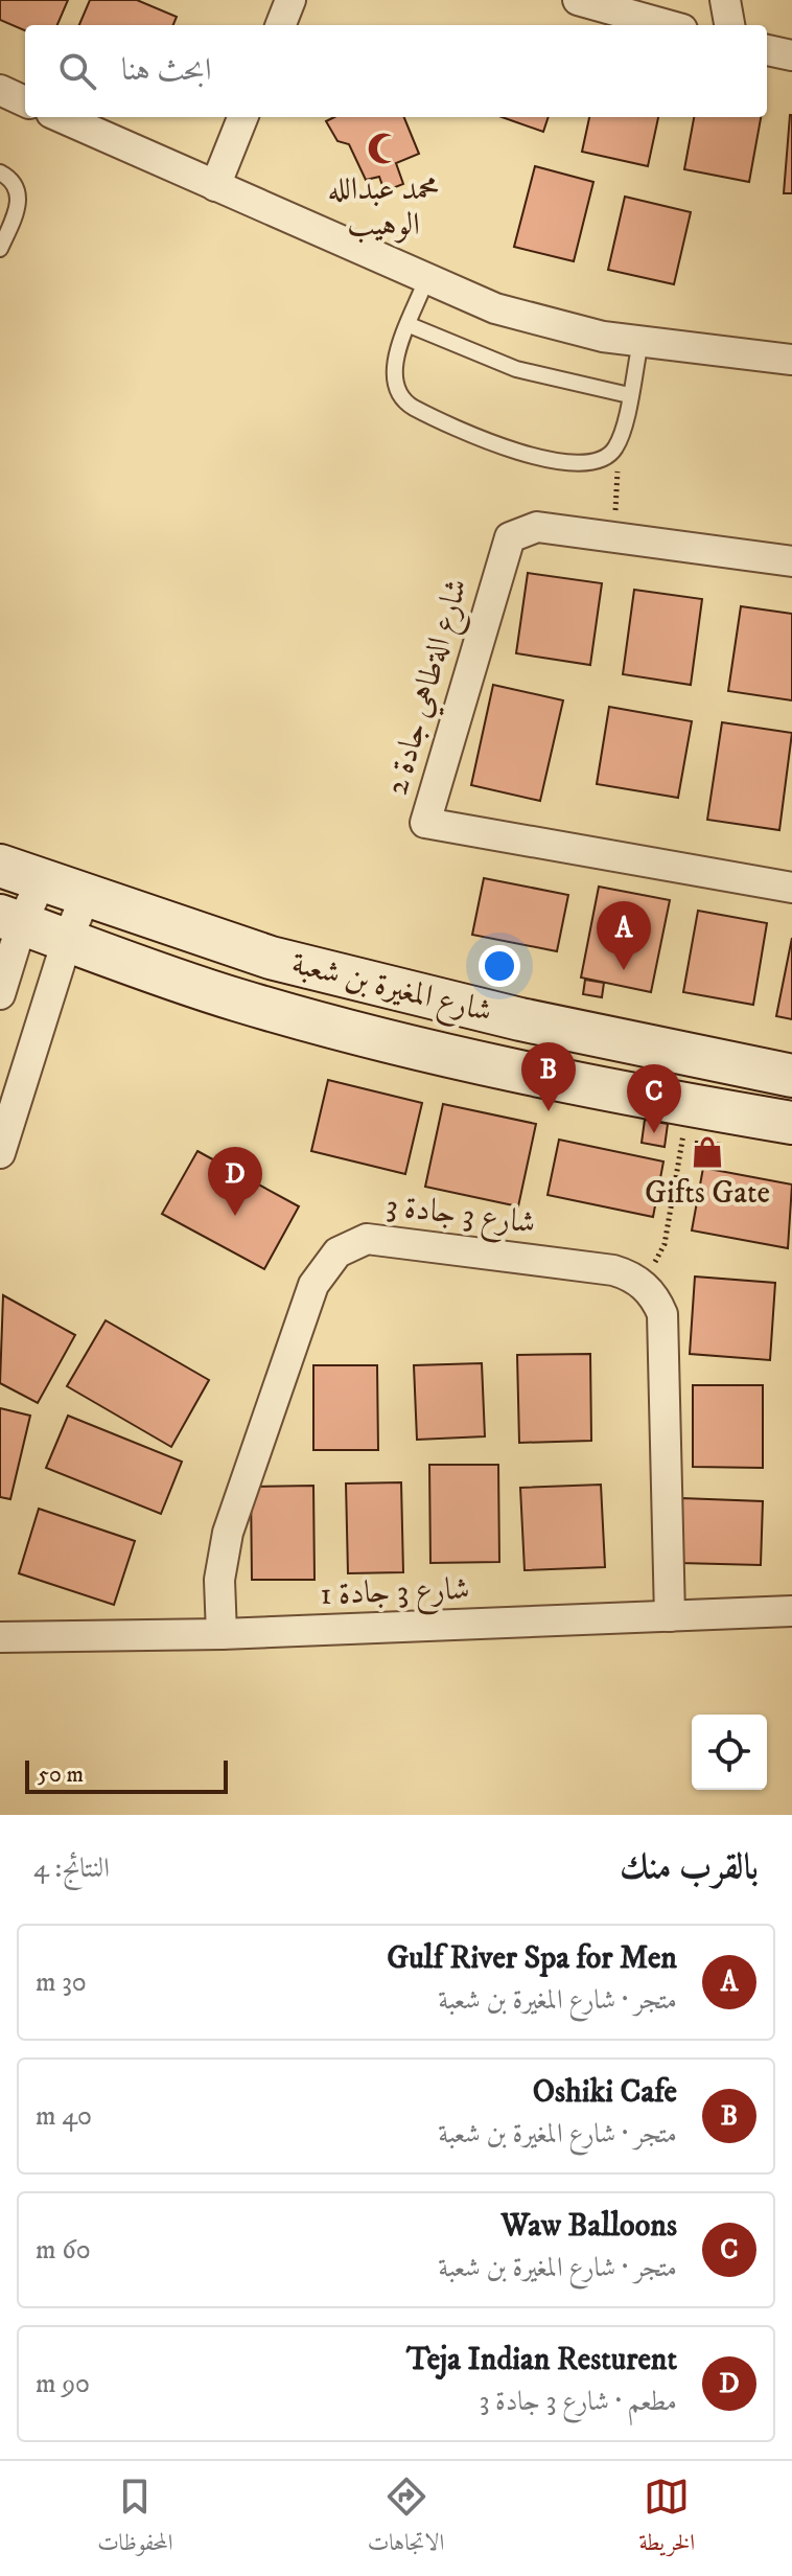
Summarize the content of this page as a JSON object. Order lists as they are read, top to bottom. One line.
{"streets":{"main road":["شارع المغيرة بن شعبة"],"street":["شارع الةطاهي جادة 2","شارع 3 جادة 3","شارع 3 جادة 1"]},"crossings":[["شارع 3 جادة 3","شارع 3 جادة 1"]],"places":{"mosque":["محمد عبدالله الوهيب"],"shop":["Gifts Gate"]},"scale_bar":"50 m","page":{"search":"ابحث هنا","pins":["A","B","C","D"],"scale":"50 m","heading":["بالقرب منك","النتائج: 4"],"list":[{"mark":"A","name":"Gulf River Spa for Men","note":"متجر · شارع المغيرة بن شعبة","value":"30 m"},{"mark":"B","name":"Oshiki Cafe","note":"متجر · شارع المغيرة بن شعبة","value":"40 m"},{"mark":"C","name":"Waw Balloons","note":"متجر · شارع المغيرة بن شعبة","value":"60 m"},{"mark":"D","name":"Teja Indian Resturent","note":"مطعم · شارع 3 جادة 3","value":"90 m"}],"nav":["الخريطة","الاتجاهات","المحفوظات"]}}
